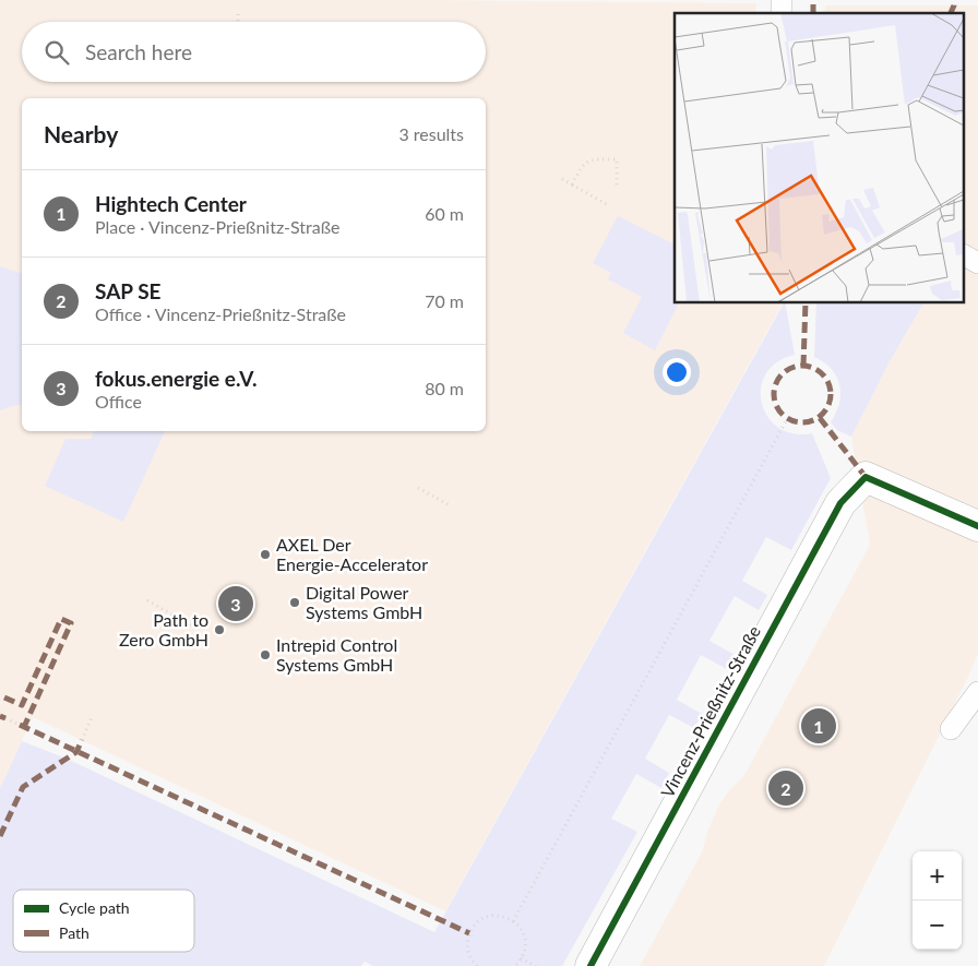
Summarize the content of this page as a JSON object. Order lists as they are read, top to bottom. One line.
{"streets":{"street":["Vincenz-Prießnitz-Straße"]},"places":["AXEL Der Energie-Accelerator","Digital Power Systems GmbH","Path to Zero GmbH","Intrepid Control Systems GmbH"],"legend":["Cycle path","Path"],"page":{"search":"Search here","heading":["Nearby","3 results"],"list":[{"mark":"1","name":"Hightech Center","note":"Place · Vincenz-Prießnitz-Straße","value":"60 m"},{"mark":"2","name":"SAP SE","note":"Office · Vincenz-Prießnitz-Straße","value":"70 m"},{"mark":"3","name":"fokus.energie e.V.","note":"Office","value":"80 m"}],"pins":["3","1","2"],"map_buttons":["+","−"]}}
